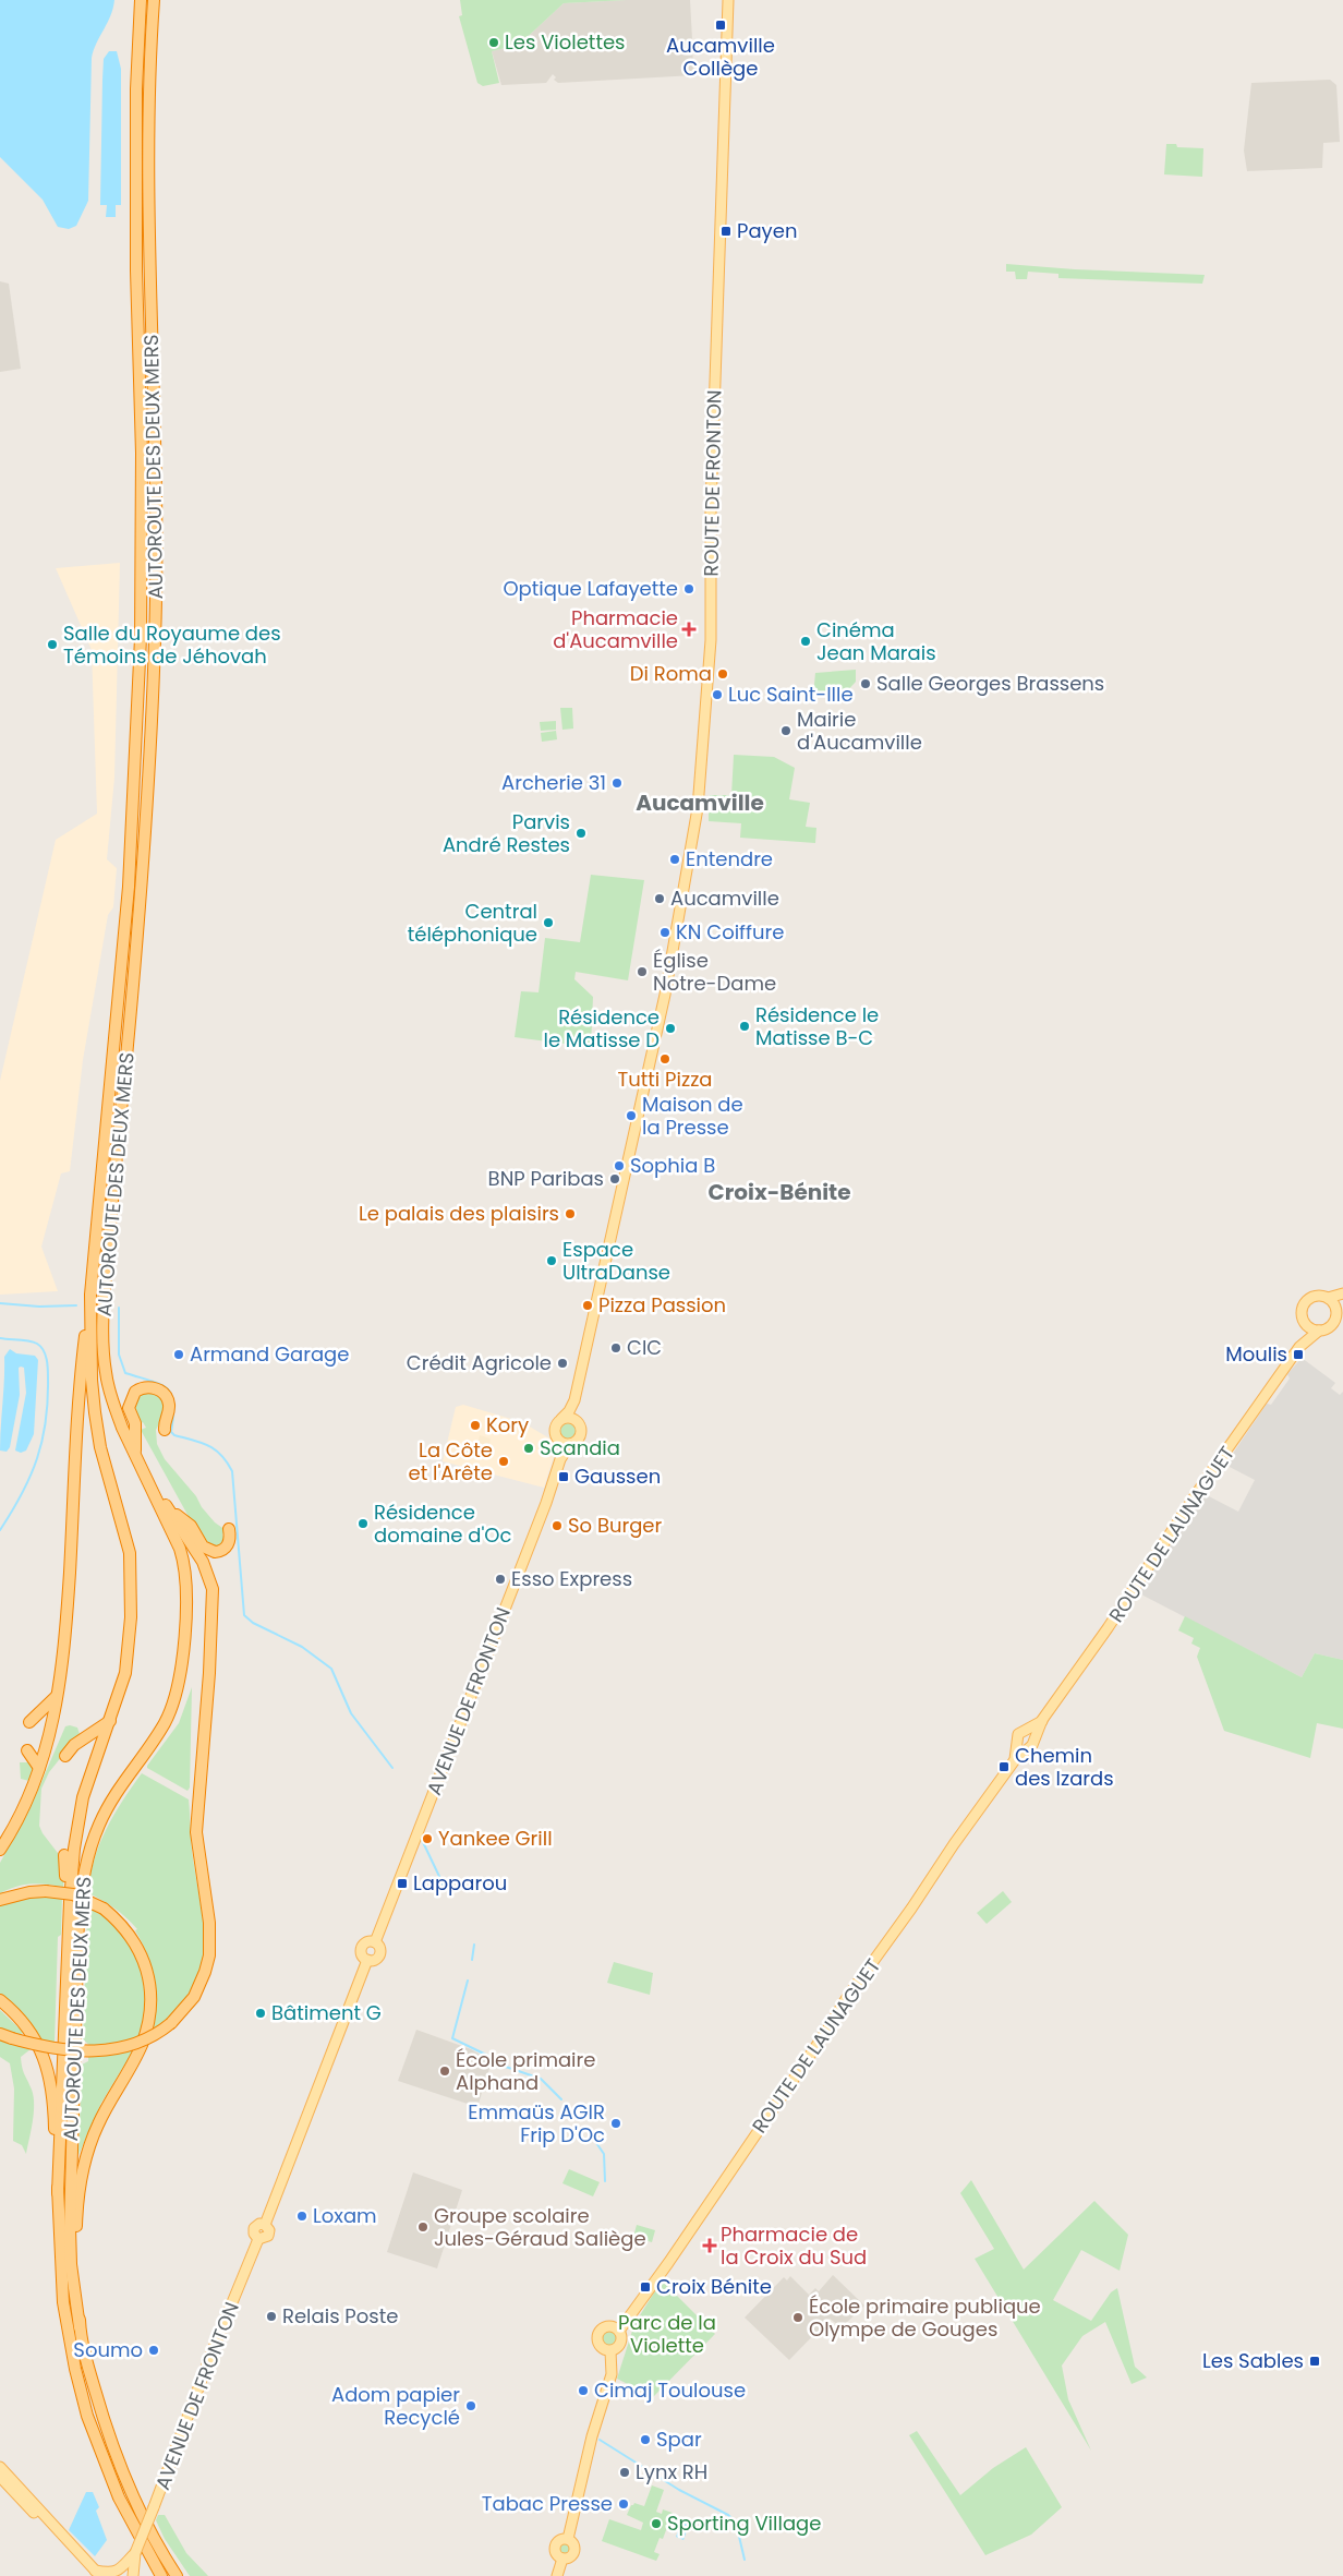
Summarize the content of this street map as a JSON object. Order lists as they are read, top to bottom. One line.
{"streets":{"highway":["AUTOROUTE DES DEUX MERS"],"main road":["ROUTE DE FRONTON","ROUTE DE LAUNAGUET","AVENUE DE FRONTON"]},"districts":["Aucamville","Croix-Bénite"],"parks":["Parc de la Violette"],"places":{"transit":["Aucamville Collège","Payen","Moulis","Gaussen","Chemin des Izards","Lapparou","Croix Bénite","Les Sables"],"other":["Les Violettes","Optique Lafayette","Cinéma Jean Marais","Salle du Royaume des Témoins de Jéhovah","Di Roma","Salle Georges Brassens","Luc Saint-Ille","Mairie d'Aucamville","Archerie 31","Parvis André Restes","Entendre","Aucamville","Central téléphonique","KN Coiffure","Église Notre-Dame","Résidence le Matisse B-C","Résidence le Matisse D","Tutti Pizza","Maison de la Presse","Sophia B","BNP Paribas","Le palais des plaisirs","Espace UltraDanse","Pizza Passion","CIC","Armand Garage","Crédit Agricole","Kory","Scandia","La Côte et l'Arête","Résidence domaine d'Oc","So Burger","Esso Express","Yankee Grill","Bâtiment G","École primaire Alphand","Emmaüs AGIR Frip D'Oc","Loxam","Groupe scolaire Jules-Géraud Saliège","Relais Poste","École primaire publique Olympe de Gouges","Soumo","Cimaj Toulouse","Adom papier Recyclé","Spar","Lynx RH","Tabac Presse","Sporting Village"],"health":["Pharmacie d'Aucamville","Pharmacie de la Croix du Sud"]}}
